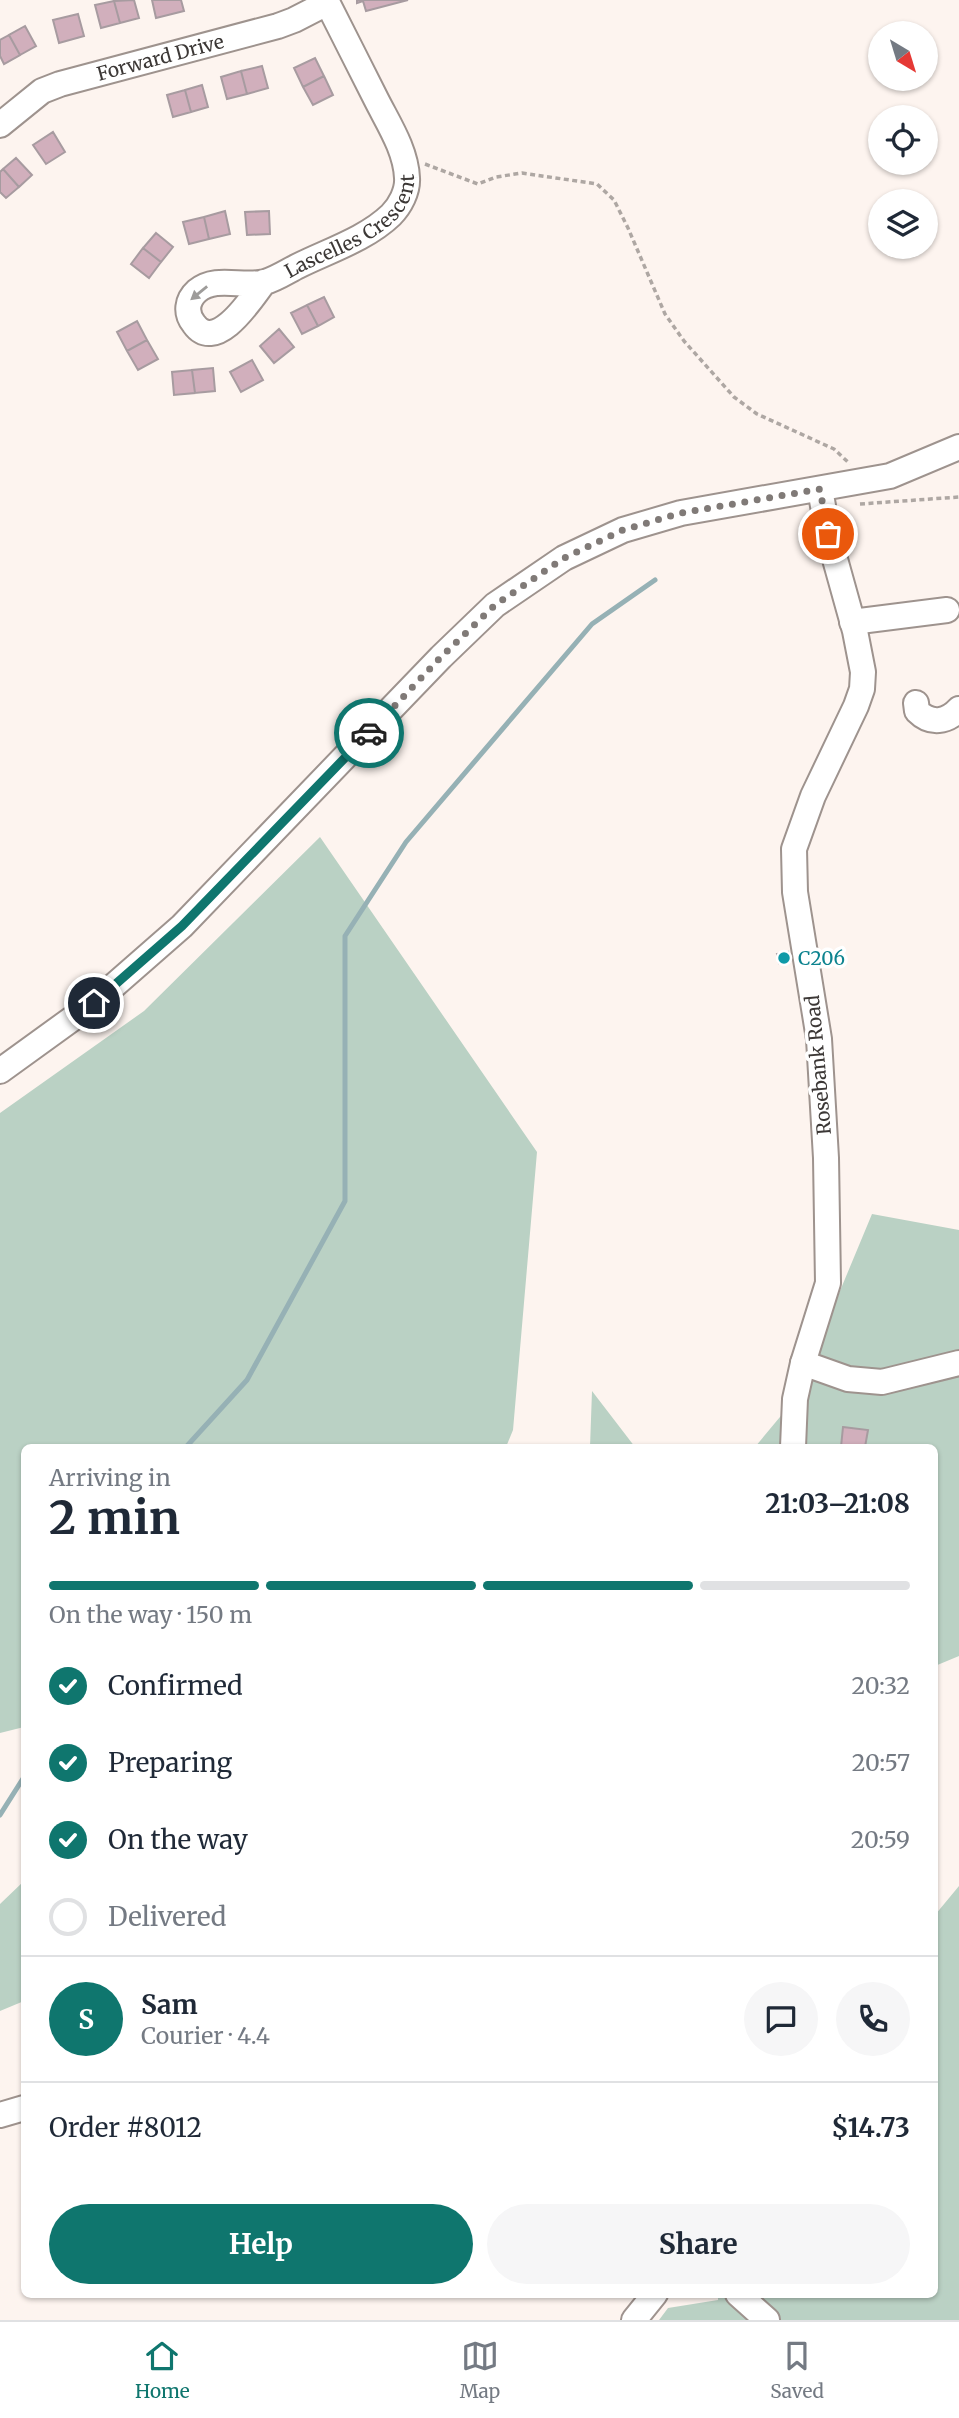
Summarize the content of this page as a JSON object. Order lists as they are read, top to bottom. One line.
{"streets":{"street":["Forward Drive","Lascelles Crescent","Rosebank Road"]},"crossings":[["Forward Drive","Lascelles Crescent"]],"places":["C206"],"north":"bottom right","page":{"heading":["2 min","Arriving in","21:03–21:08"],"panel":["Sam","Courier · 4.4","Order #8012","$14.73"],"bar":"On the way · 150 m","list":[["Confirmed","20:32"],["Preparing","20:57"],["On the way","20:59"],"Delivered"],"round":"S","buttons":["Help","Share"],"tabs":["Home","Map","Saved"]}}
